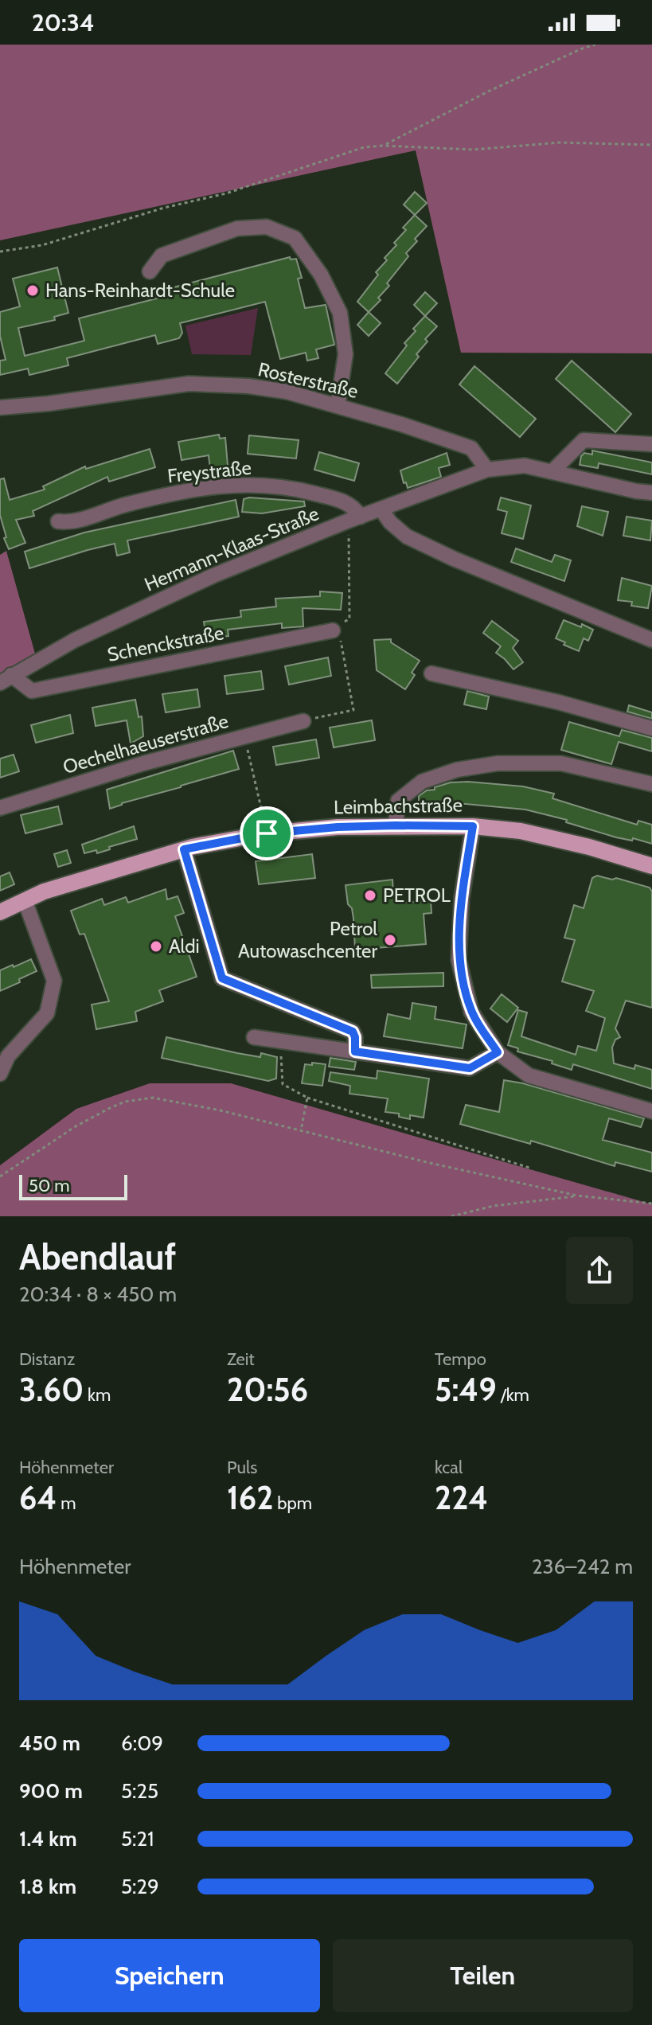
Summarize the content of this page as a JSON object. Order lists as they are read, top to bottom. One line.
{"streets":{"main road":["Leimbachstraße"],"street":["Rosterstraße","Freystraße","Hermann-Klaas-Straße","Schenckstraße","Oechelhaeuserstraße"]},"crossings":[["Rosterstraße","Hermann-Klaas-Straße"],["Freystraße","Hermann-Klaas-Straße"],["Hermann-Klaas-Straße","Schenckstraße"]],"places":["Hans-Reinhardt-Schule","PETROL","Petrol Autowaschcenter","Aldi"],"scale_bar":"50 m","page":{"status":"20:34","scale":"50 m","heading":["Abendlauf","20:34 · 8 × 450 m"],"stats":[["Distanz","3.60 km"],["Zeit","20:56"],["Tempo","5:49 /km"],["Höhenmeter","64 m"],["Puls","162 bpm"],["kcal","224"]],"chart":["Höhenmeter","236–242 m"],"list":[{"name":"450 m","note":"6:09"},{"name":"900 m","note":"5:25"},{"name":"1.4 km","note":"5:21"},{"name":"1.8 km","note":"5:29"}],"buttons":["Speichern","Teilen"]}}
